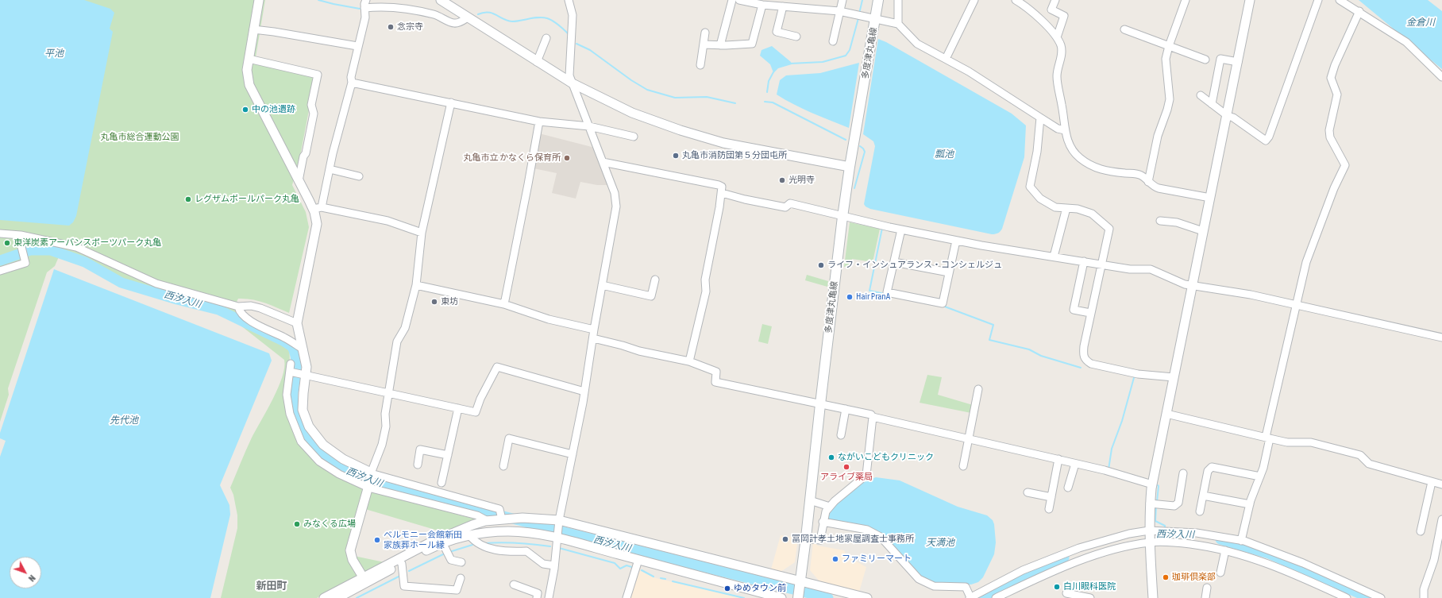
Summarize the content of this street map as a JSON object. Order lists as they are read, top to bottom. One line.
{"streets":{"main road":["多度津丸亀線"]},"districts":["新田町"],"water":["金倉川","平池","瓢池","西汐入川","先代池","天満池"],"parks":["丸亀市総合運動公園"],"places":["念宗寺","中の池遺跡","丸亀市消防団第５分団屯所","丸亀市立 かなくら保育所","光明寺","レグザムボールパーク丸亀","東洋炭素アーバンスポーツパーク丸亀","ライフ・インシュアランス・コンシェルジュ","Hair PranA","東坊","ながいこどもクリニック","アライブ薬局","みなくる広場","冨岡計孝土地家屋調査士事務所","ベルモニー会館新田 家族葬ホール縁","ファミリーマート","珈琲倶楽部","白川眼科医院","ゆめタウン前"],"north":"bottom right"}
